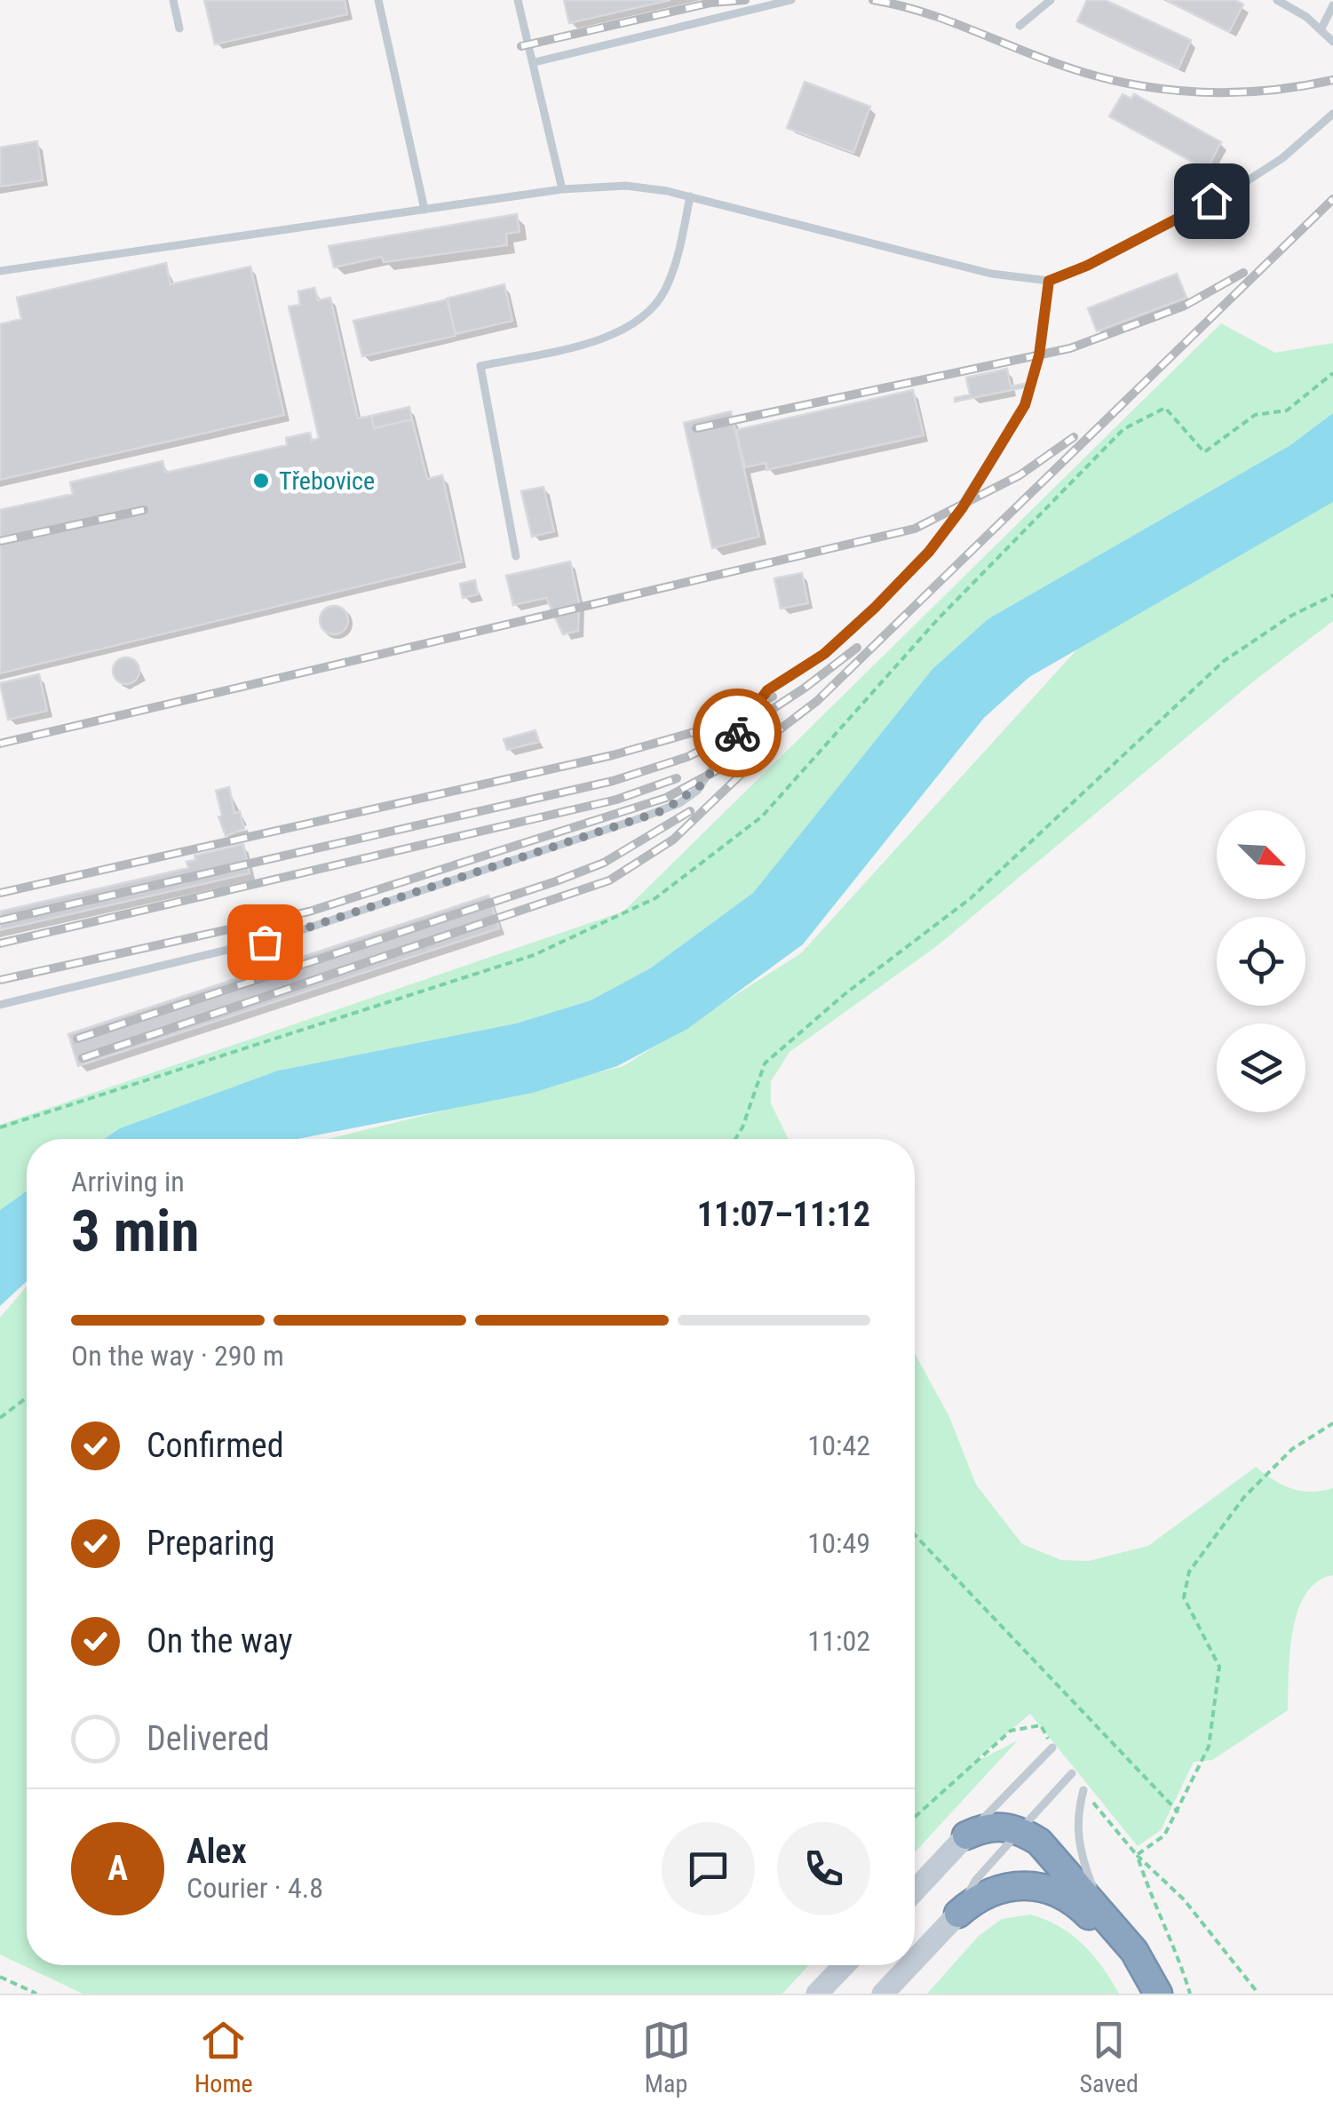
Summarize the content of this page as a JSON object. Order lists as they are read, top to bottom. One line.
{"places":["Třebovice"],"north":"bottom right","page":{"heading":["3 min","Arriving in","11:07–11:12"],"panel":["Alex","Courier · 4.8"],"bar":"On the way · 290 m","list":[["Confirmed","10:42"],["Preparing","10:49"],["On the way","11:02"],"Delivered"],"round":"A","tabs":["Home","Map","Saved"]}}
